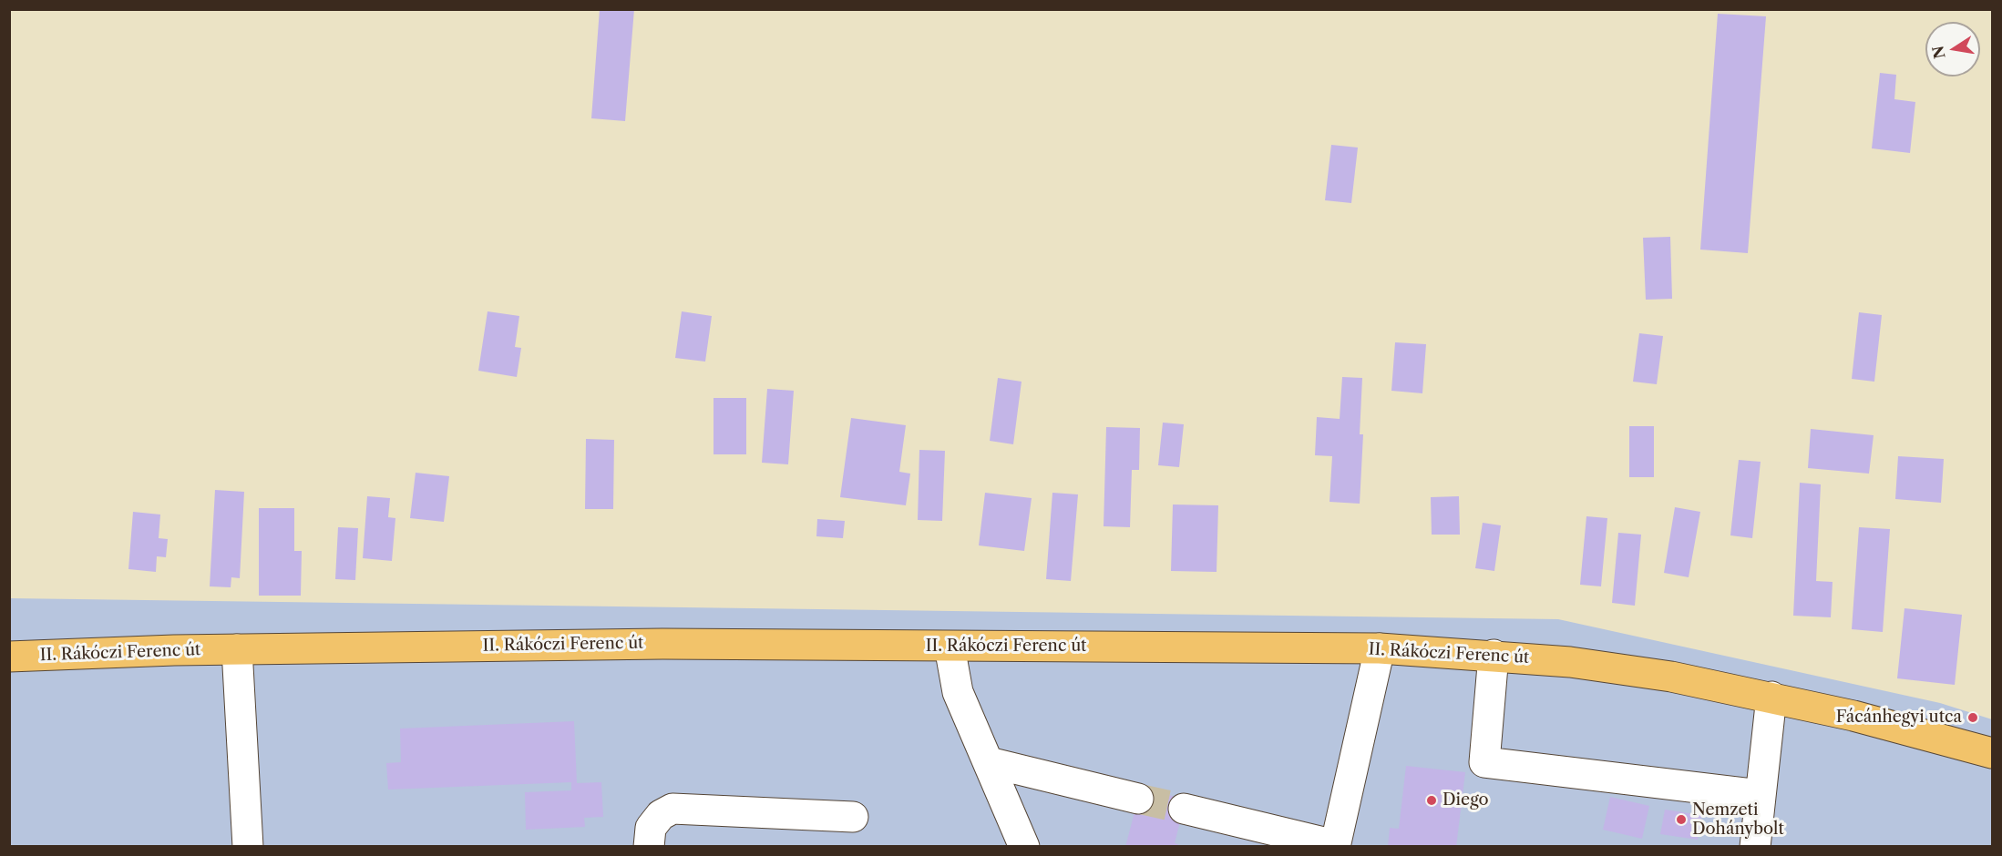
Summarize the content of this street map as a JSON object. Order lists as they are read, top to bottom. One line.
{"streets":{"main road":["II. Rákóczi Ferenc út"]},"places":["Fácánhegyi utca","Diego","Nemzeti Dohánybolt"],"north":"left"}
